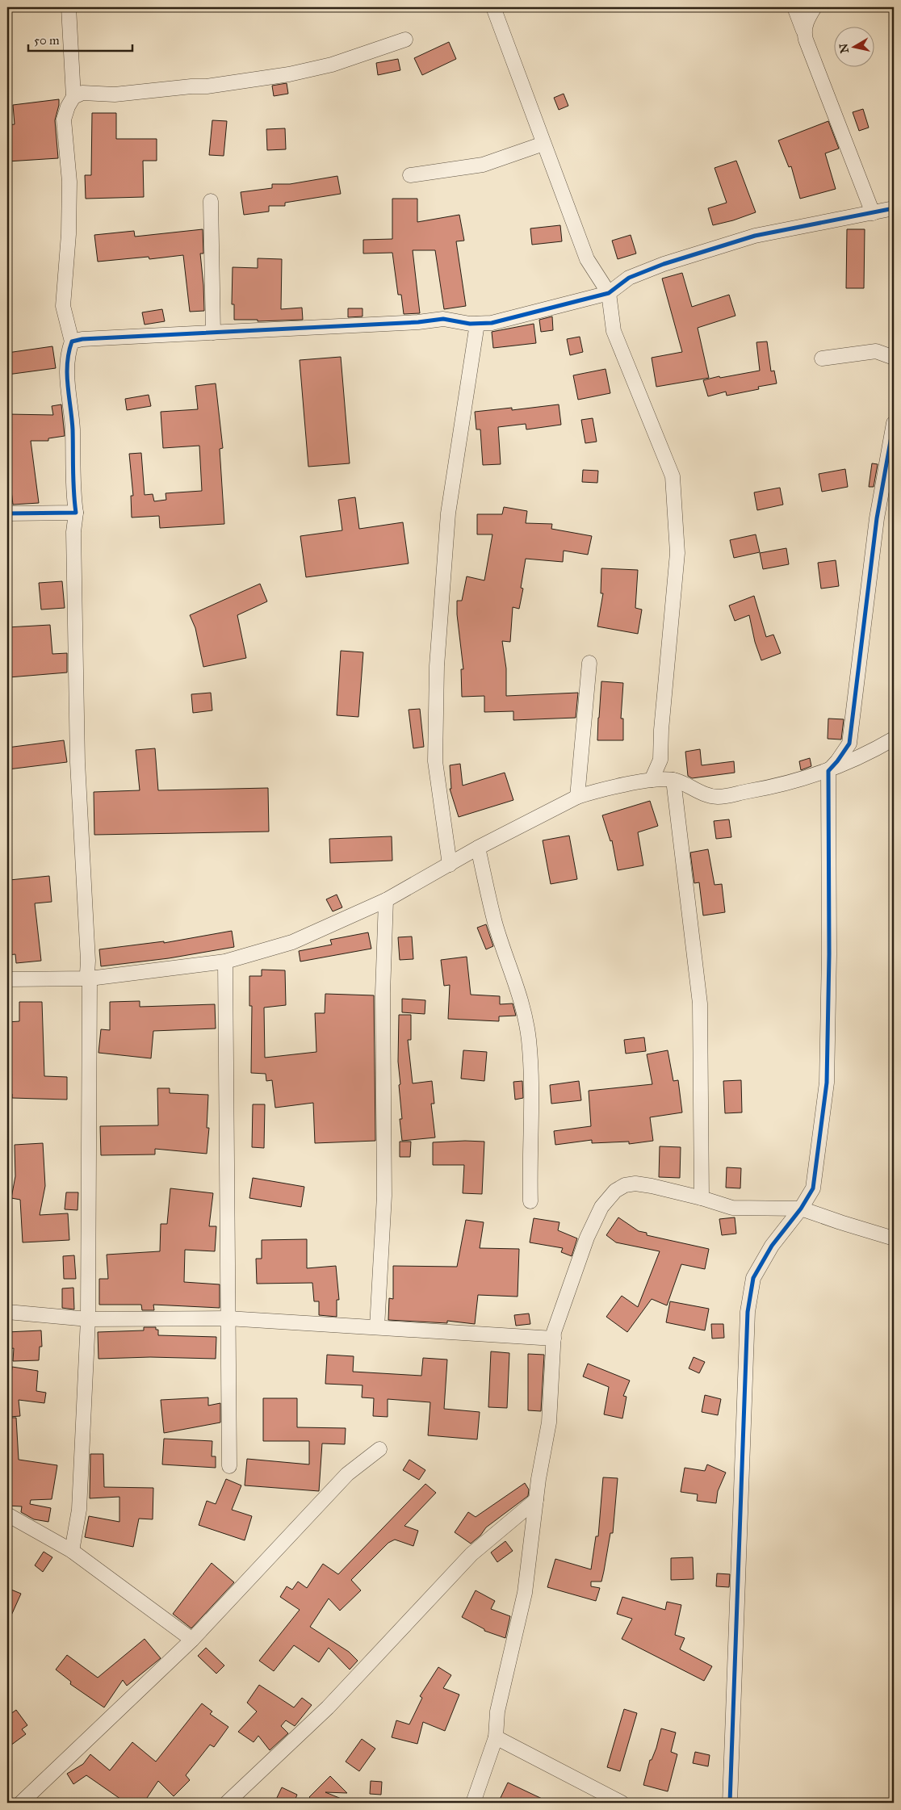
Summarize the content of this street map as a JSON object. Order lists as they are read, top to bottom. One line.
{"scale_bar":"50 m","north":"left"}
